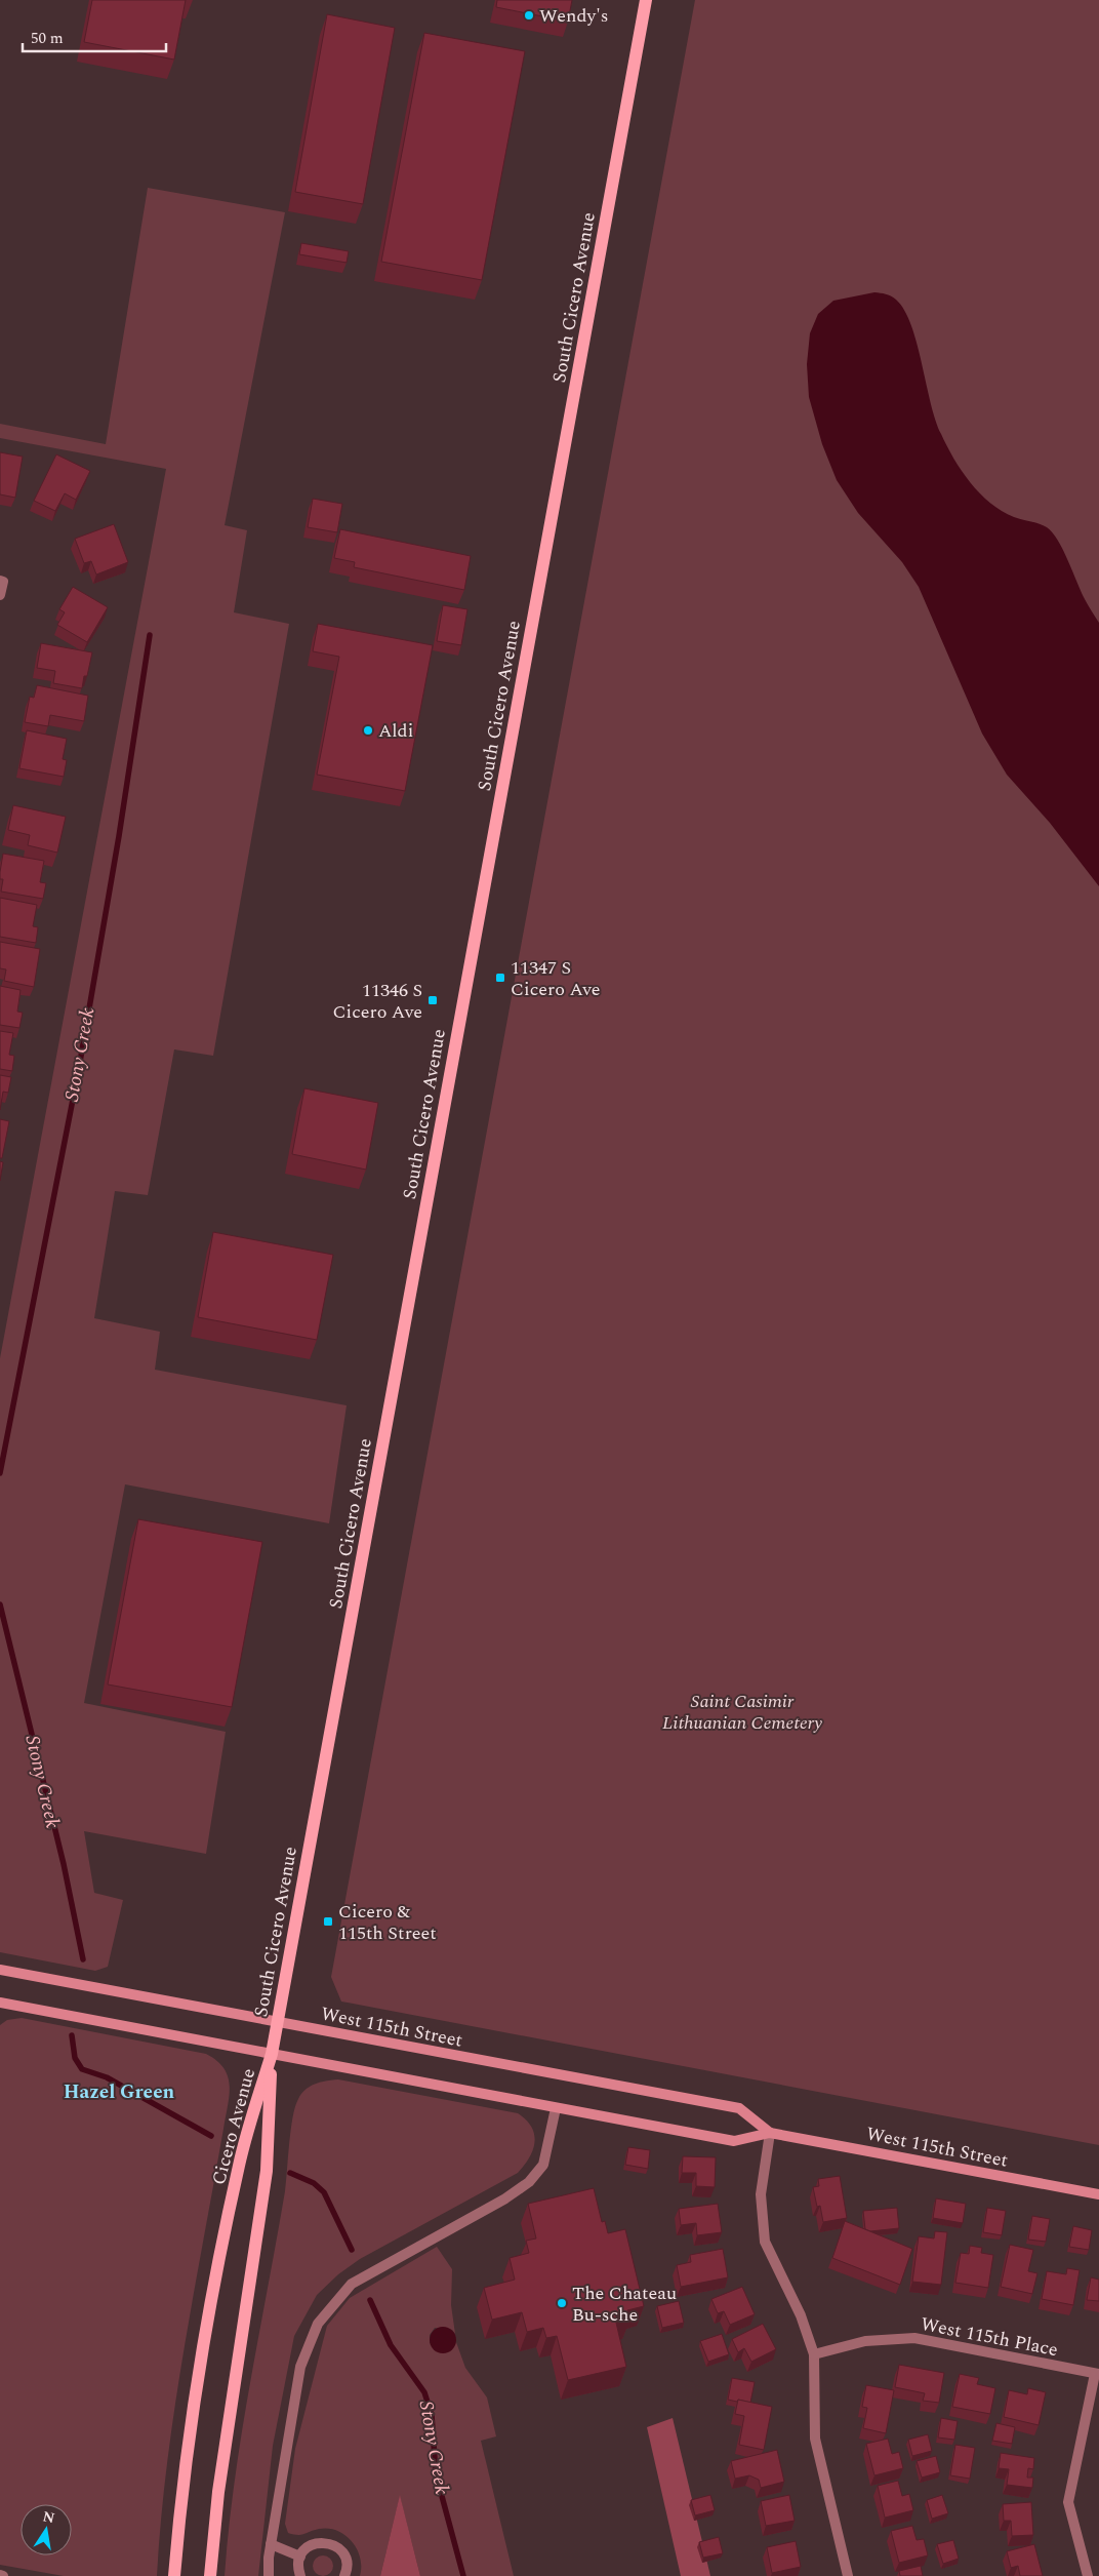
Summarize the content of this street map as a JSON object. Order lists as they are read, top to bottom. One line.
{"streets":{"main road":["South Cicero Avenue","Cicero Avenue"],"street":["West 115th Street","West 115th Place"]},"crossings":[["South Cicero Avenue","West 115th Street"],["South Cicero Avenue","Cicero Avenue"],["West 115th Street","Cicero Avenue"]],"districts":["Hazel Green"],"water":["Stony Creek"],"parks":["Saint Casimir Lithuanian Cemetery"],"places":{"other":["Wendy's","Aldi","The Chateau Bu-sche"],"transit":["11347 S Cicero Ave","11346 S Cicero Ave","Cicero & 115th Street"]},"scale_bar":"50 m","north":"top"}
